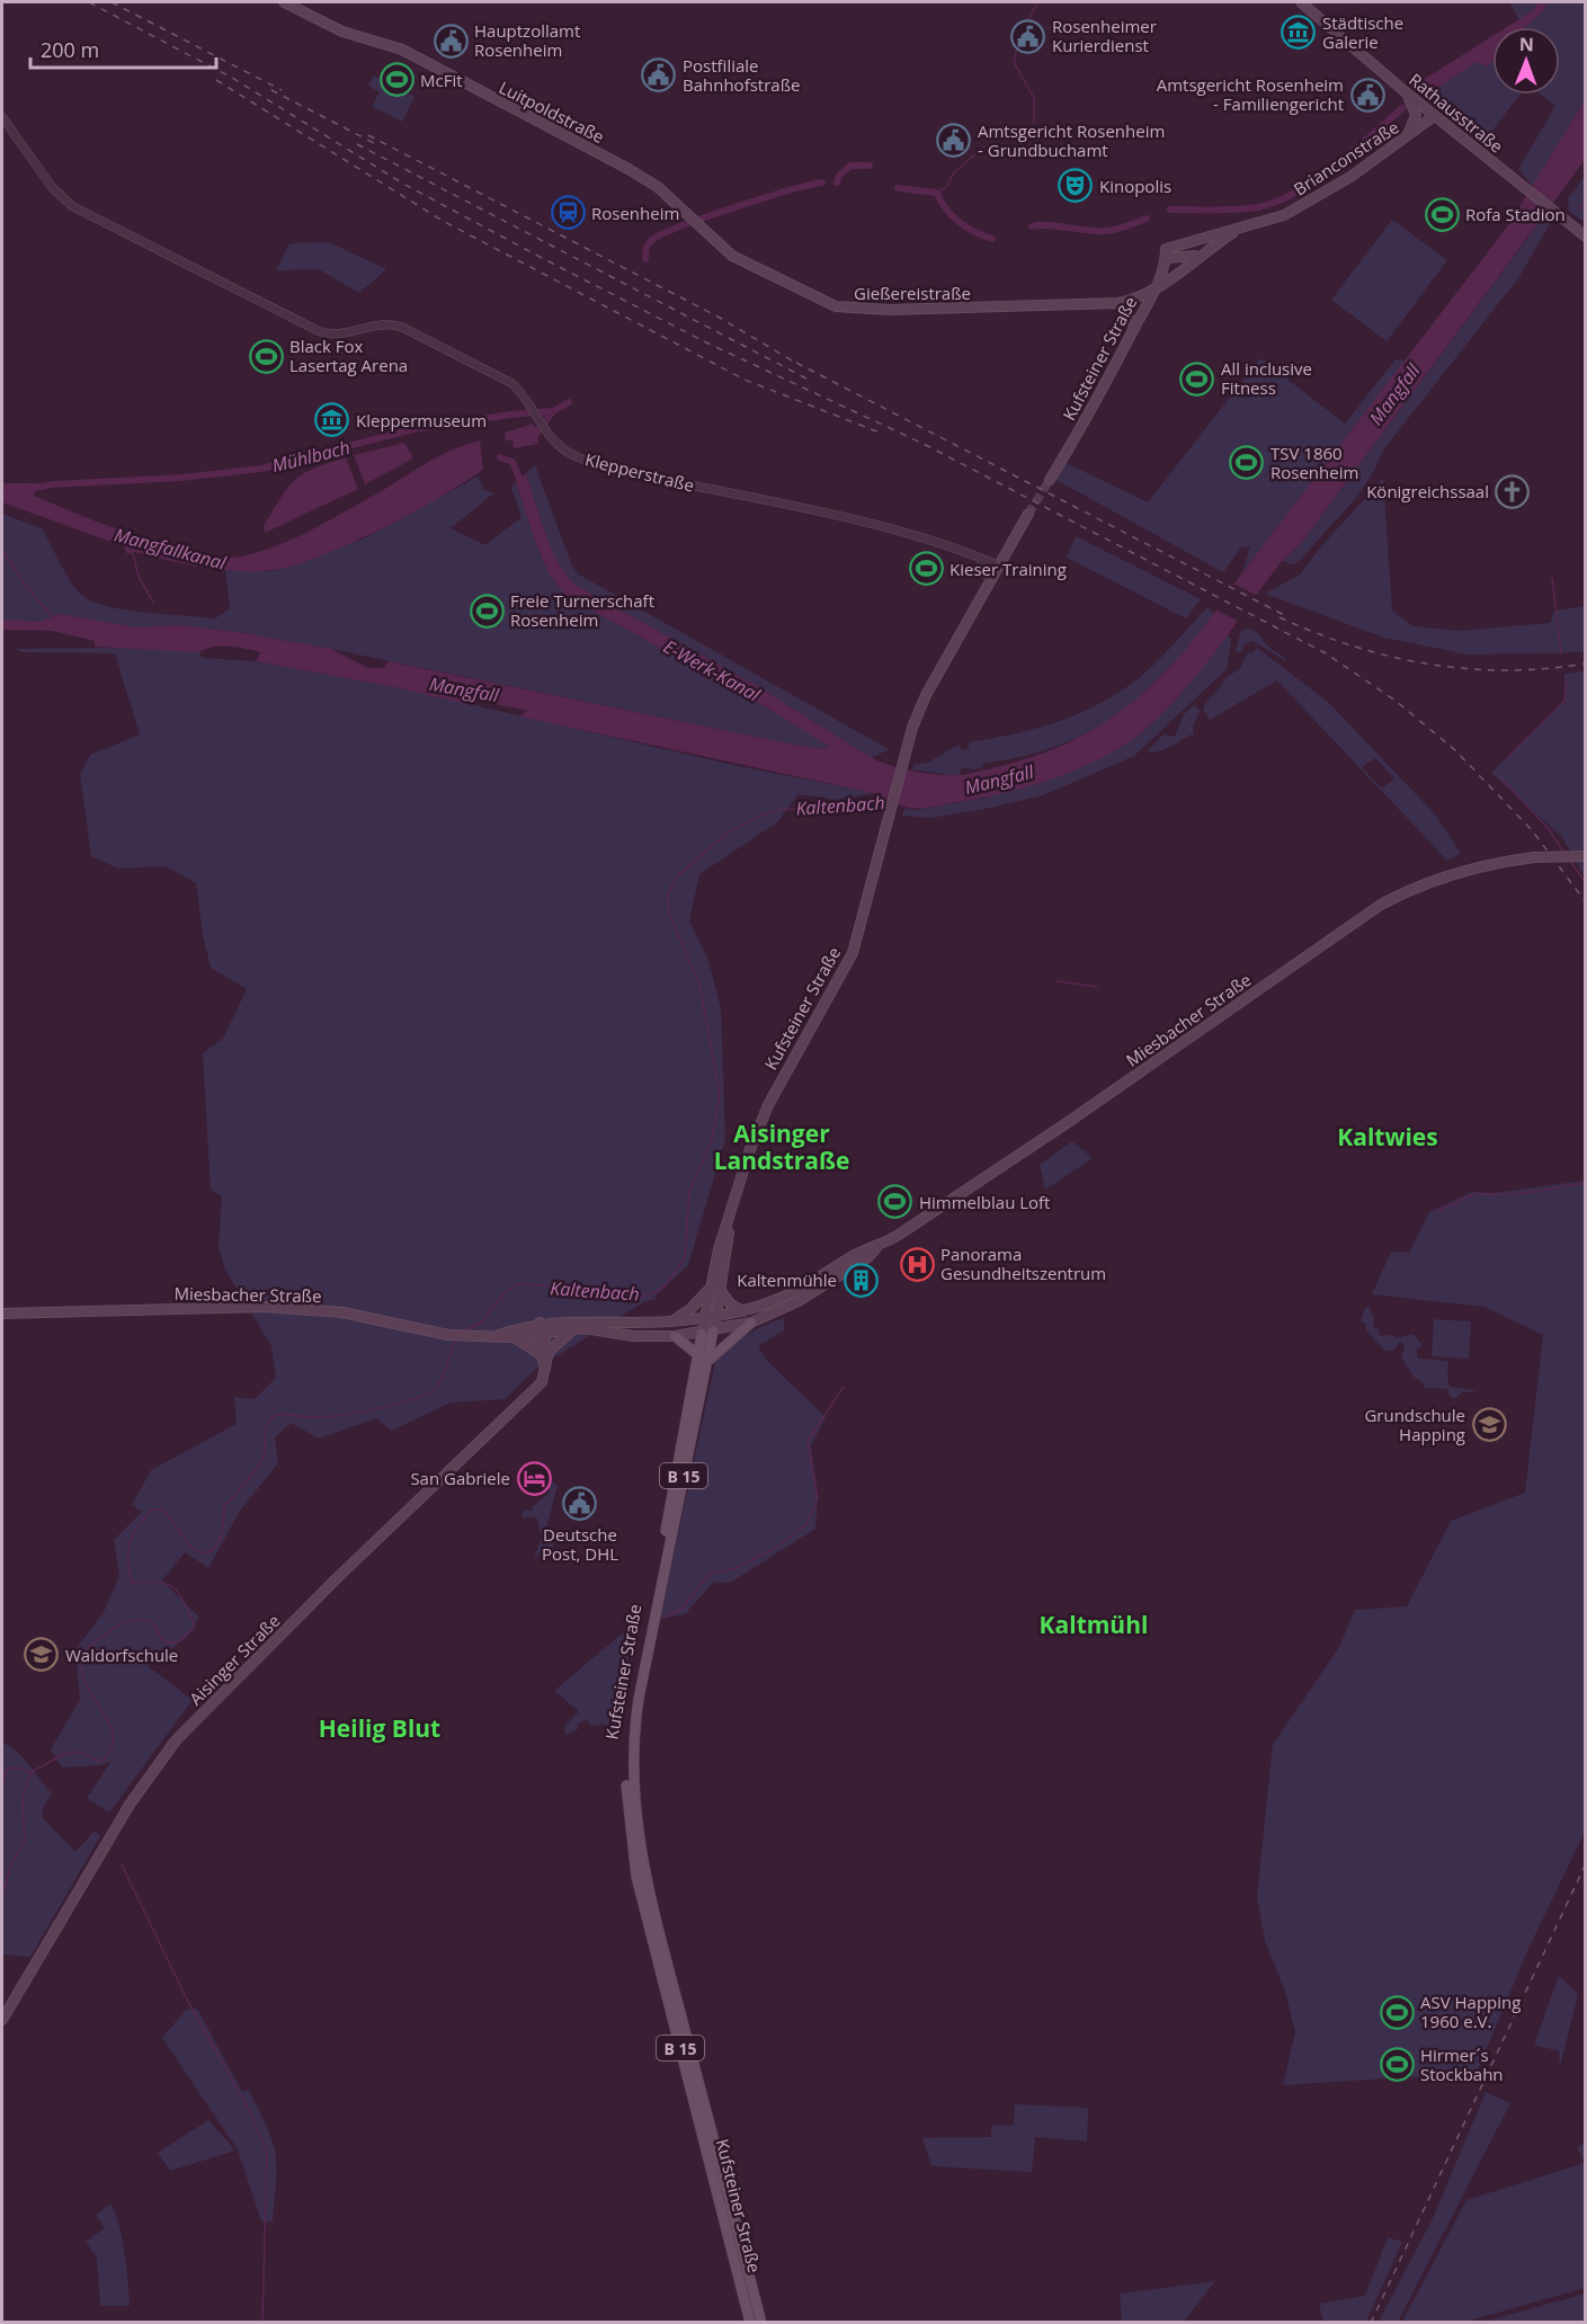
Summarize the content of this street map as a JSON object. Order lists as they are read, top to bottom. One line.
{"streets":{"main road":["Luitpoldstraße","Rathausstraße","Brianconstraße","Gießereistraße","Kufsteiner Straße","Miesbacher Straße","B 15","Aisinger Straße"],"street":["Klepperstraße"]},"crossings":[["Luitpoldstraße","Gießereistraße"],["Rathausstraße","Brianconstraße"],["Brianconstraße","Gießereistraße"],["Brianconstraße","Kufsteiner Straße"],["Gießereistraße","Kufsteiner Straße"],["Kufsteiner Straße","Klepperstraße"],["Kufsteiner Straße","Miesbacher Straße"],["Miesbacher Straße","Aisinger Straße"]],"districts":["Aisinger Landstraße","Kaltwies","Kaltmühl","Heilig Blut"],"water":["Mangfall","Mühlbach","Mangfallkanal","E-Werk-Kanal","Kaltenbach"],"places":{"museum":["Städtische Galerie","Kleppermuseum"],"public building":["Rosenheimer Kurierdienst","Hauptzollamt Rosenheim","Postfiliale Bahnhofstraße","Amtsgericht Rosenheim - Familiengericht","Amtsgericht Rosenheim - Grundbuchamt","Deutsche Post, DHL"],"sports":["McFit","Rofa Stadion","Black Fox Lasertag Arena","All inclusive Fitness","TSV 1860 Rosenheim","Kieser Training","Freie Turnerschaft Rosenheim","Himmelblau Loft","ASV Happing 1960 e.V.","Hirmer´s Stockbahn"],"theatre":["Kinopolis"],"station":["Rosenheim"],"church":["Königreichssaal"],"hospital":["Panorama Gesundheitszentrum"],"building":["Kaltenmühle"],"school or university":["Grundschule Happing","Waldorfschule"],"hotel":["San Gabriele"]},"scale_bar":"200 m","north":"top"}
